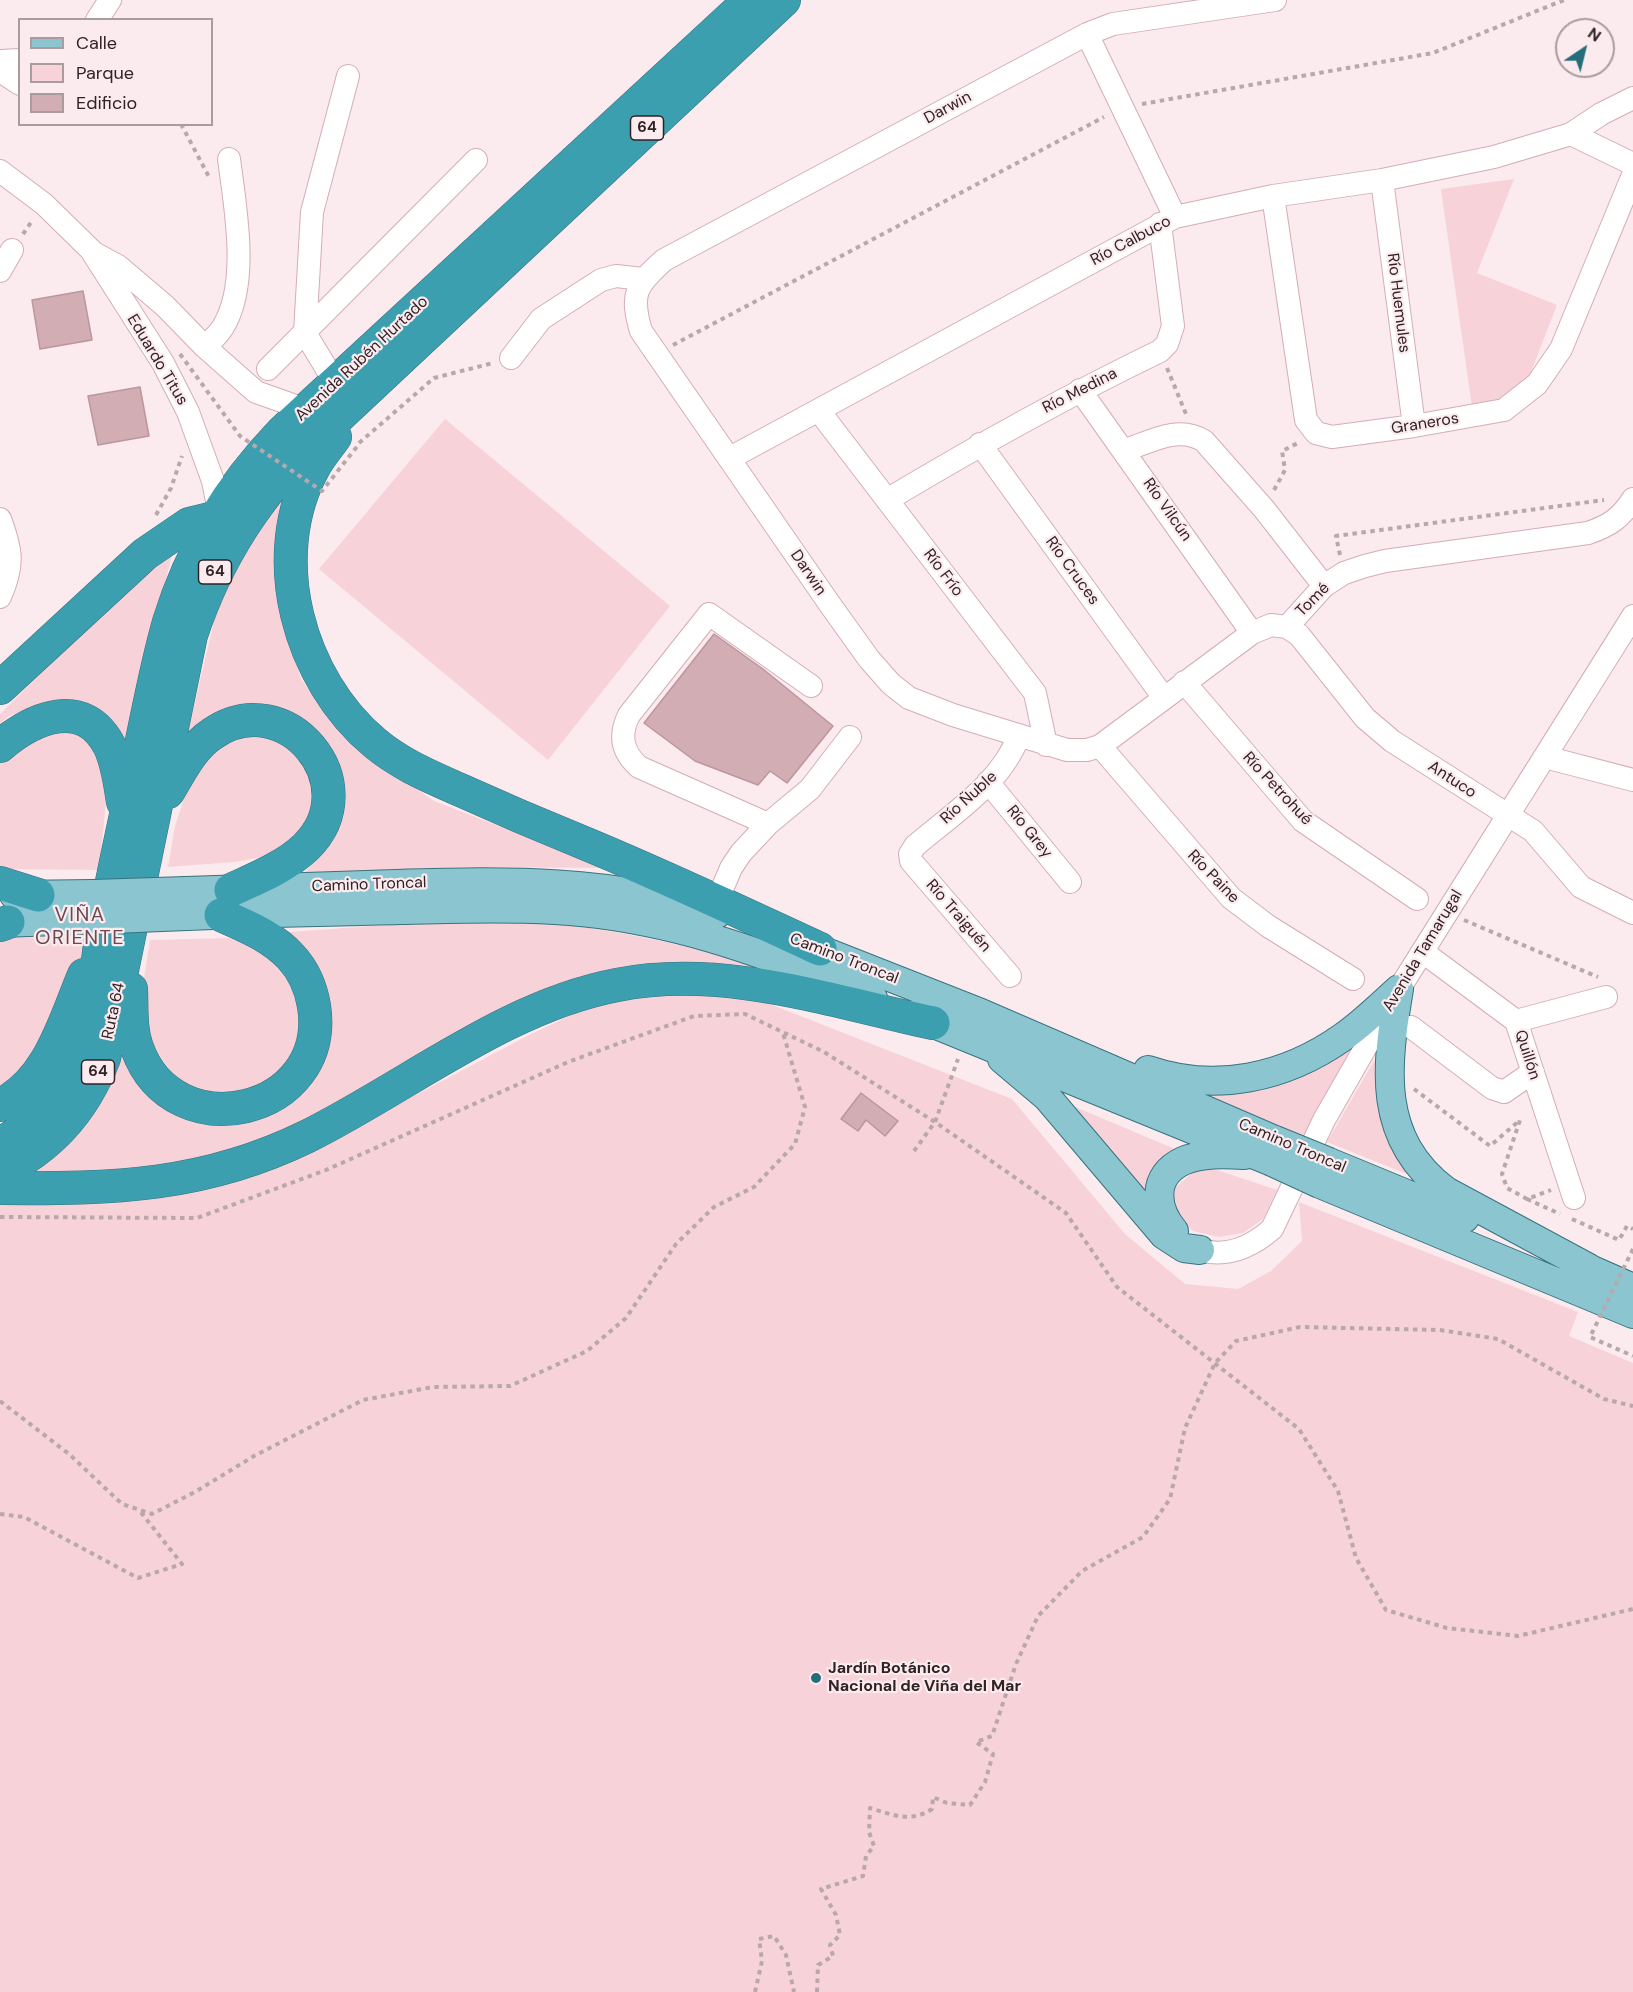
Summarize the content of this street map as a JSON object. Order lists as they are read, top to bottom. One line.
{"streets":{"highway":["64","Avenida Rubén Hurtado","Ruta 64"],"main road":["Camino Troncal"],"street":["Darwin","Río Calbuco","Río Huemules","Eduardo Titus","Río Medina","Graneros","Río Vilcún","Río Cruces","Río Frío","Tomé","Antuco","Río Petrohué","Río Ñuble","Río Grey","Río Paine","Río Traiguén","Avenida Tamarugal","Quillón"]},"crossings":[["Darwin","Río Calbuco"],["Darwin","Río Ñuble"],["Río Calbuco","Río Huemules"],["Río Calbuco","Río Frío"],["Río Huemules","Graneros"],["Avenida Rubén Hurtado","Eduardo Titus"],["Avenida Rubén Hurtado","Ruta 64"],["Río Medina","Río Vilcún"],["Río Medina","Río Cruces"],["Río Medina","Río Frío"],["Río Vilcún","Tomé"],["Río Cruces","Tomé"],["Tomé","Antuco"],["Tomé","Río Petrohué"],["Tomé","Río Paine"],["Antuco","Avenida Tamarugal"],["Río Ñuble","Río Grey"],["Río Ñuble","Río Traiguén"],["Camino Troncal","Ruta 64"],["Avenida Tamarugal","Quillón"]],"districts":["VIÑA ORIENTE"],"places":["Jardín Botánico Nacional de Viña del Mar"],"legend":["Calle","Parque","Edificio"],"north":"top right"}
